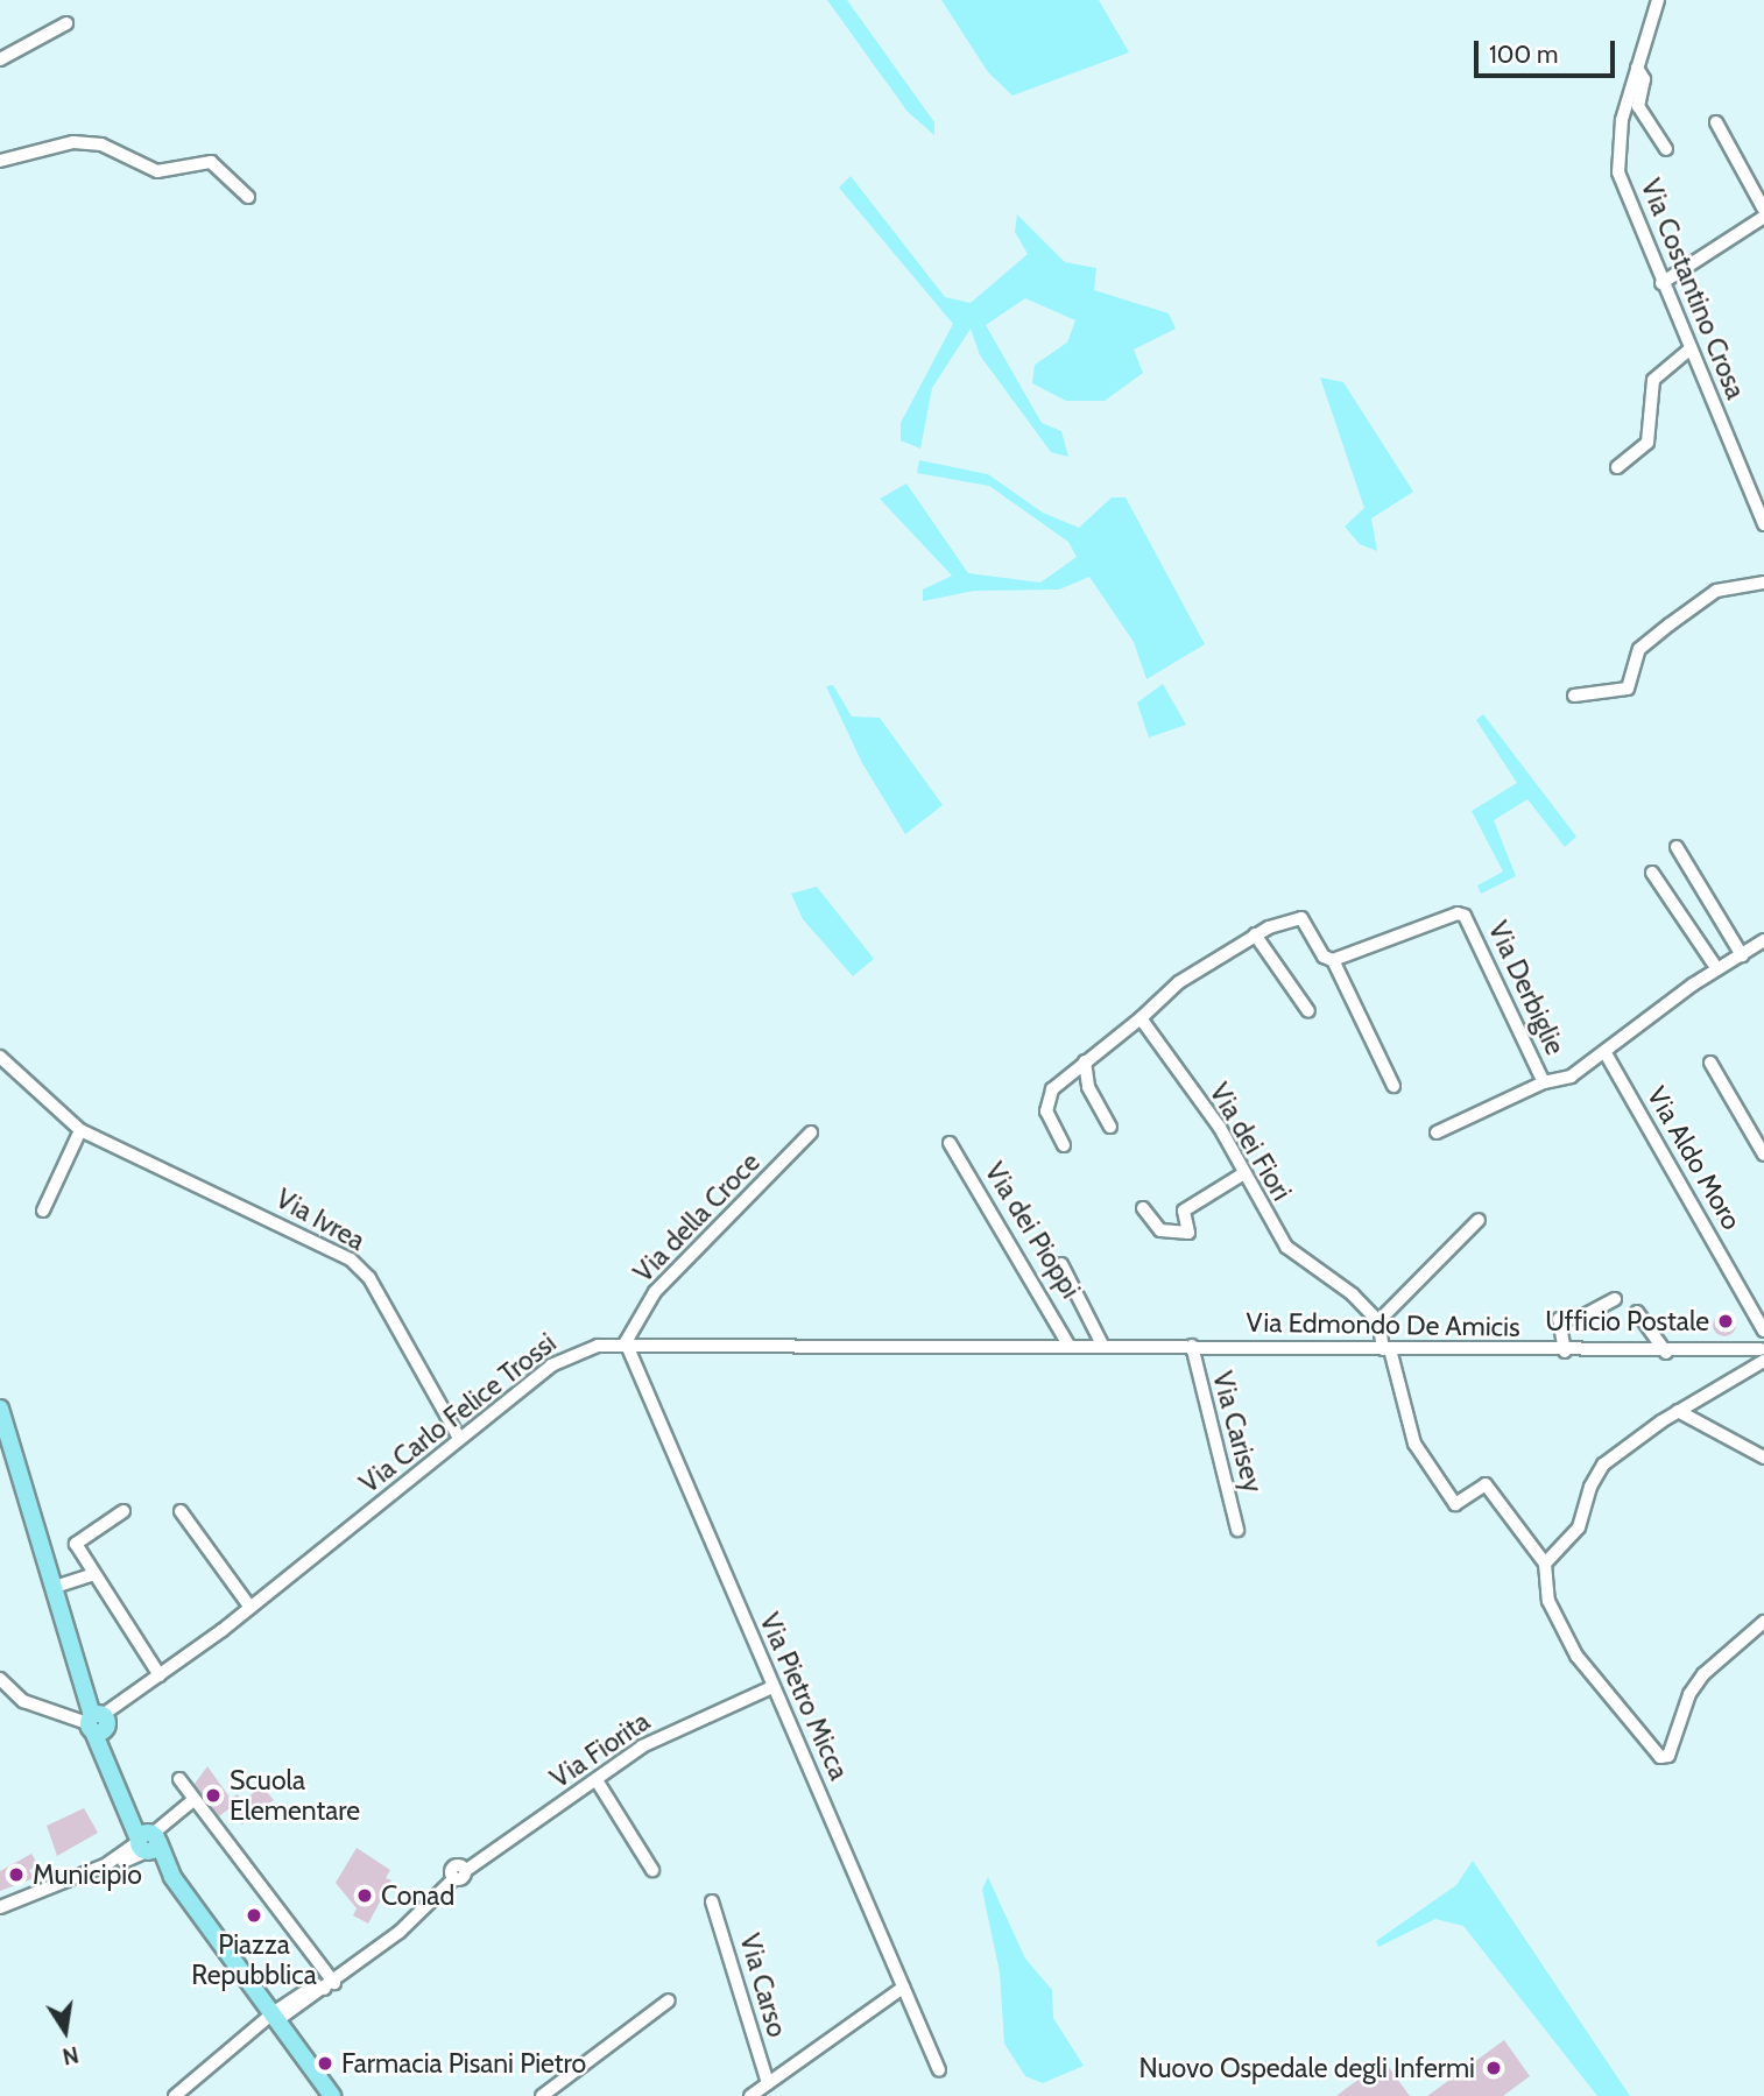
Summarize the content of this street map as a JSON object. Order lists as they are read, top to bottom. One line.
{"streets":{"street":["Via Costantino Crosa","Via Derbiglie","Via dei Fiori","Via Aldo Moro","Via della Croce","Via Ivrea","Via dei Pioppi","Via Edmondo De Amicis","Via Carlo Felice Trossi","Via Carisey","Via Pietro Micca","Via Fiorita","Via Carso"]},"crossings":[["Via della Croce","Via Carlo Felice Trossi"],["Via della Croce","Via Pietro Micca"],["Via Ivrea","Via Carlo Felice Trossi"],["Via dei Pioppi","Via Edmondo De Amicis"],["Via Edmondo De Amicis","Via Carlo Felice Trossi"],["Via Edmondo De Amicis","Via Carisey"],["Via Carlo Felice Trossi","Via Pietro Micca"],["Via Pietro Micca","Via Fiorita"]],"places":["Ufficio Postale","Scuola Elementare","Municipio","Conad","Piazza Repubblica","Farmacia Pisani Pietro","Nuovo Ospedale degli Infermi"],"scale_bar":"100 m","north":"bottom"}
